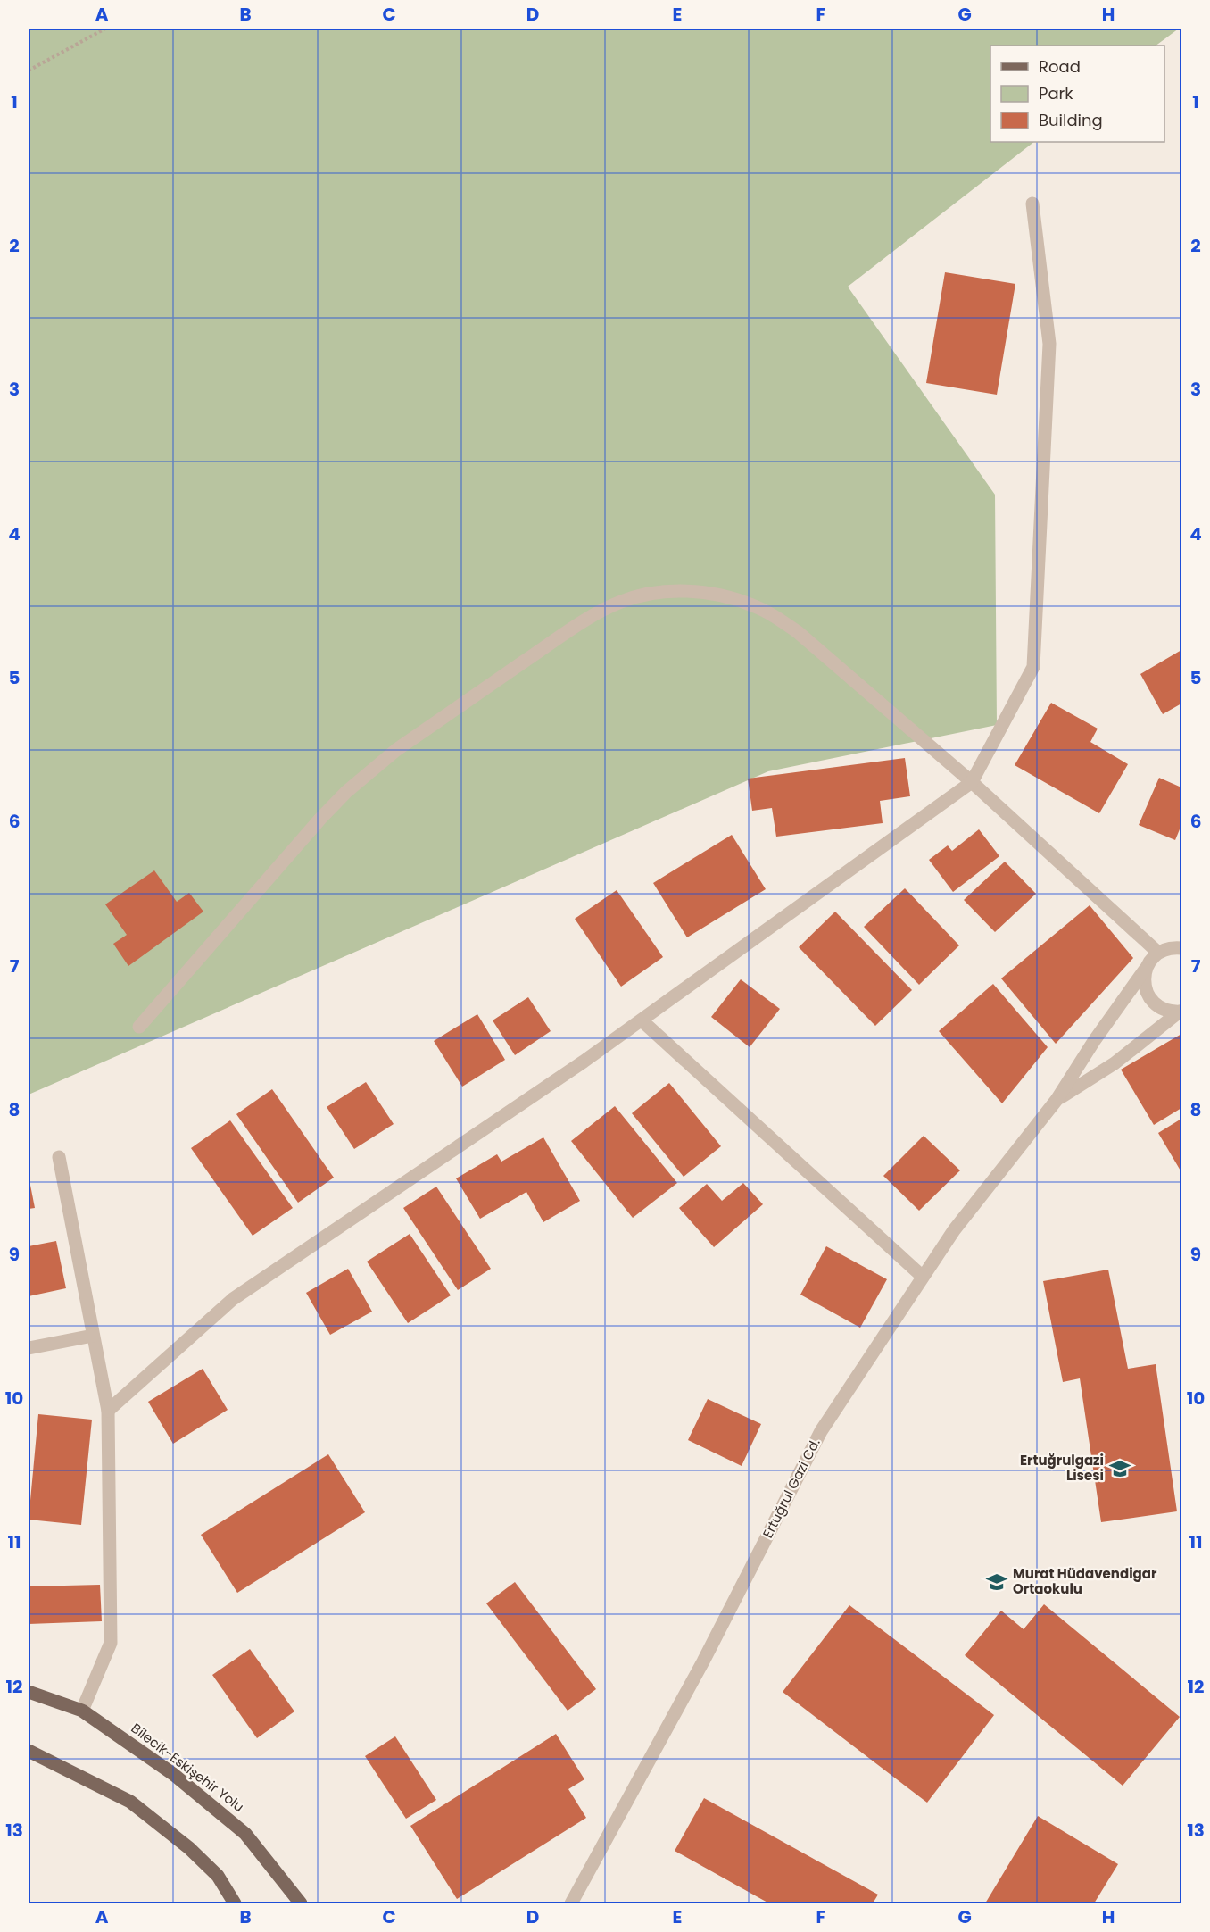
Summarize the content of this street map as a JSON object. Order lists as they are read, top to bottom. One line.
{"streets":{"main road":["Bilecik-Eskişehir Yolu"],"street":["Ertuğrul Gazi Cd."]},"places":{"school or university":["Ertuğrulgazi Lisesi","Murat Hüdavendigar Ortaokulu"]},"legend":["Road","Park","Building"],"grid":{"columns":["A","B","C","D","E","F","G","H"],"rows":["1","2","3","4","5","6","7","8","9","10","11","12","13"]}}
